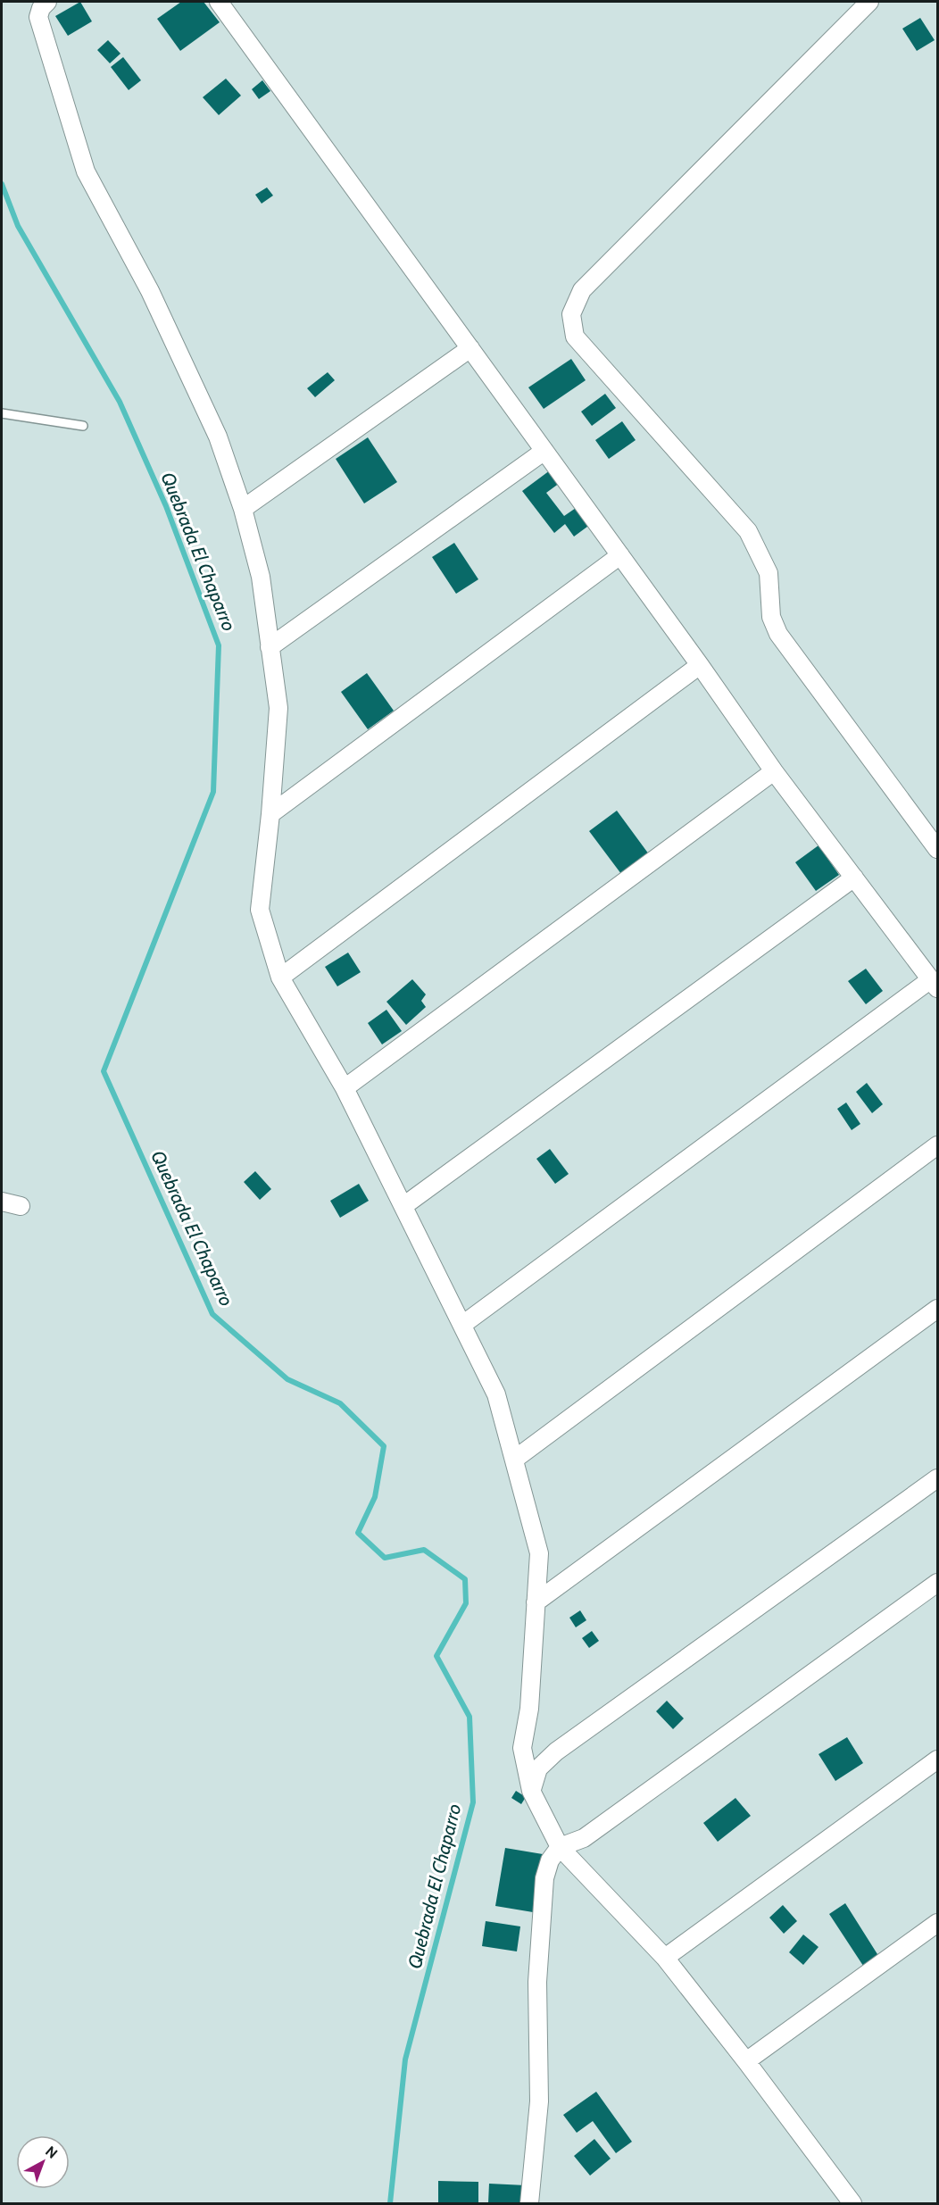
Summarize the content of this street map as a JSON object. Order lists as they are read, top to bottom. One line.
{"water":["Quebrada El Chaparro"],"north":"top right"}
